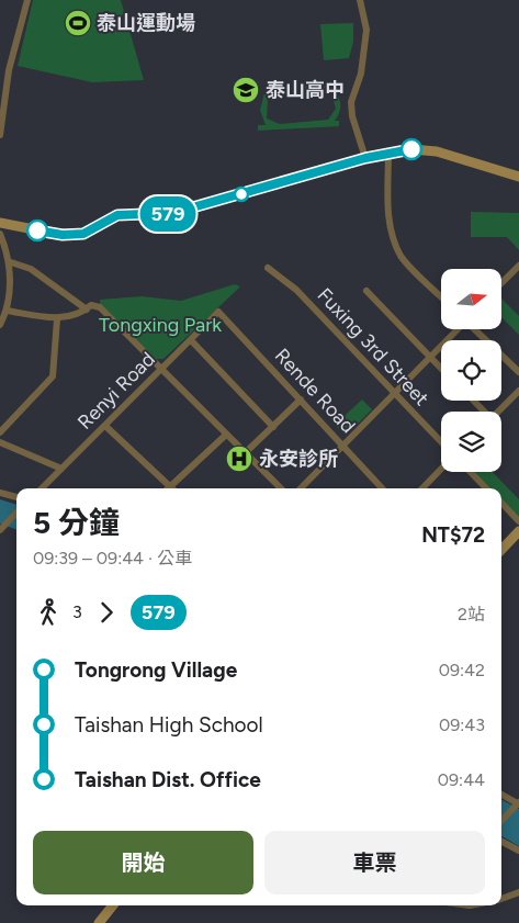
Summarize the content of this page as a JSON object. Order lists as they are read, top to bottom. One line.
{"streets":{"street":["Fuxing 3rd Street","Renyi Road","Rende Road"]},"crossings":[["Renyi Road","Rende Road"]],"parks":["Tongxing Park"],"places":{"sports":["泰山運動場"],"school or university":["泰山高中"],"hospital":["永安診所"]},"lines":["bus line 579"],"north":"right","page":{"on_map":"579","heading":["5 分鐘","09:39 – 09:44 · 公車","NT$72"],"legs":["3","579","2站"],"list":[{"name":"Tongrong Village","value":"09:42"},{"name":"Taishan High School","value":"09:43"},{"name":"Taishan Dist. Office","value":"09:44"}],"buttons":["開始","車票"]}}
